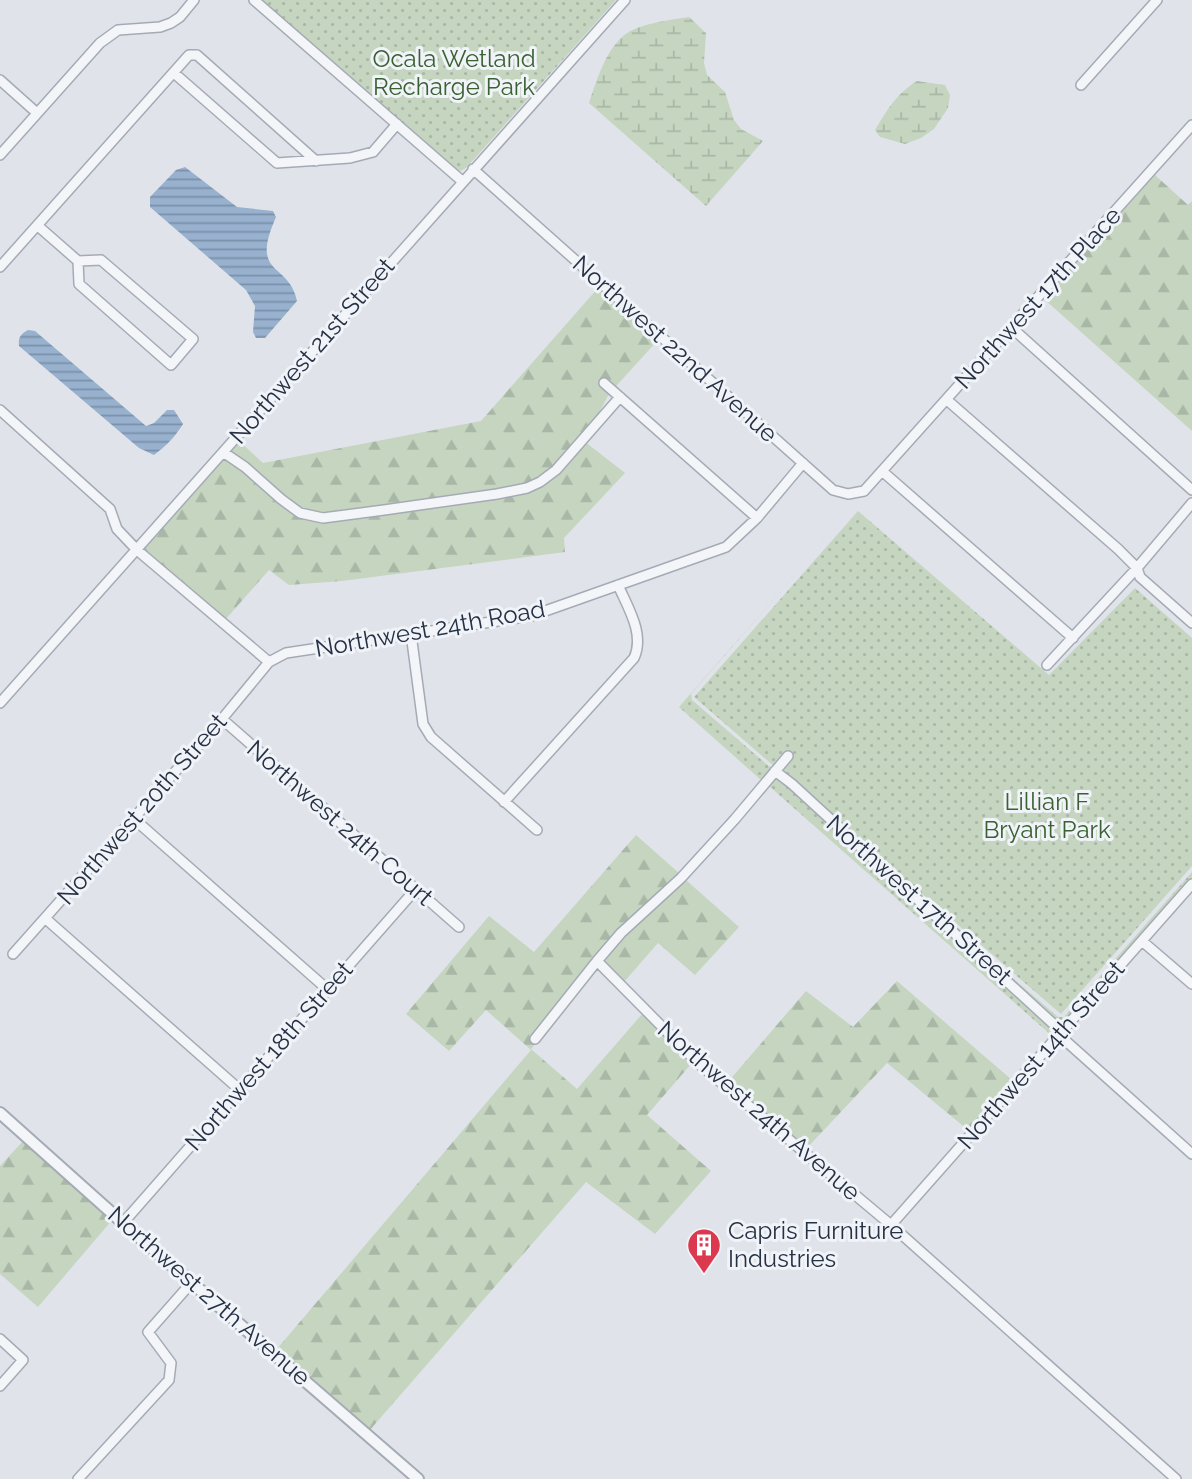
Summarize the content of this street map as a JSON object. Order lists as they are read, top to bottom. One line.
{"streets":{"street":["Northwest 17th Place","Northwest 22nd Avenue","Northwest 21st Street","Northwest 24th Road","Northwest 20th Street","Northwest 24th Court","Northwest 17th Street","Northwest 14th Street","Northwest 18th Street","Northwest 24th Avenue","Northwest 27th Avenue"]},"crossings":[["Northwest 17th Place","Northwest 22nd Avenue"],["Northwest 22nd Avenue","Northwest 21st Street"],["Northwest 22nd Avenue","Northwest 24th Road"],["Northwest 24th Road","Northwest 20th Street"],["Northwest 20th Street","Northwest 24th Court"],["Northwest 24th Court","Northwest 18th Street"],["Northwest 17th Street","Northwest 14th Street"],["Northwest 14th Street","Northwest 24th Avenue"],["Northwest 18th Street","Northwest 27th Avenue"]],"parks":["Ocala Wetland Recharge Park","Lillian F Bryant Park"],"places":{"building":["Capris Furniture Industries"]}}
